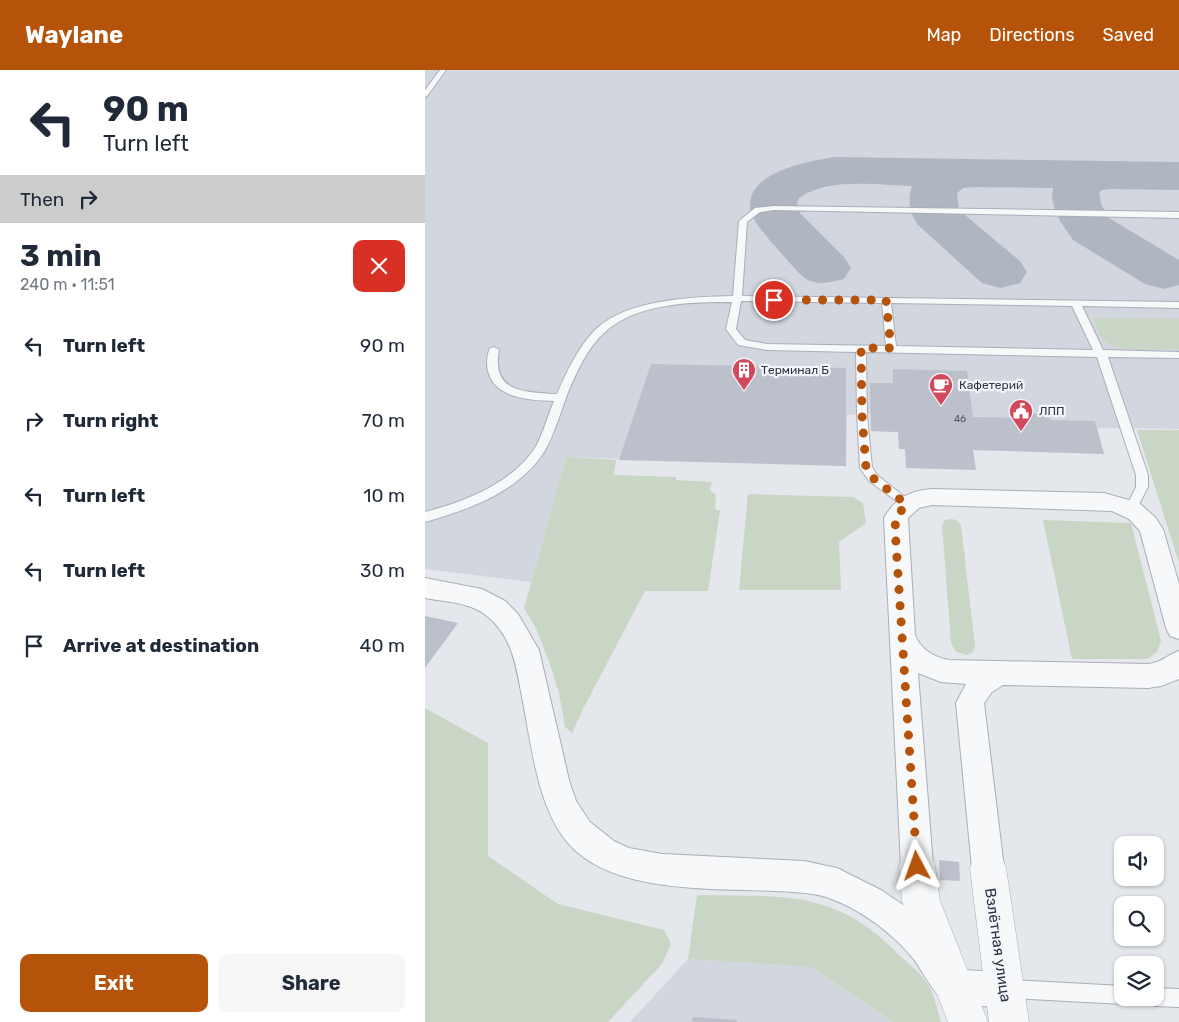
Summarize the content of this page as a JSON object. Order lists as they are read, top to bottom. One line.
{"streets":{"street":["Взлётная улица"]},"places":{"building":["Терминал Б"],"cafe":["Кафетерий"],"public building":["ЛПП"]},"house_numbers":["46"],"page":{"header":"Waylane","nav":["Map","Directions","Saved"],"turn":["90 m","Turn left"],"then":"Then","heading":["3 min","240 m · 11:51"],"list":[{"name":"Turn left","value":"90 m"},{"name":"Turn right","value":"70 m"},{"name":"Turn left","value":"10 m"},{"name":"Turn left","value":"30 m"},{"name":"Arrive at destination","value":"40 m"}],"buttons":["Exit","Share"]}}
